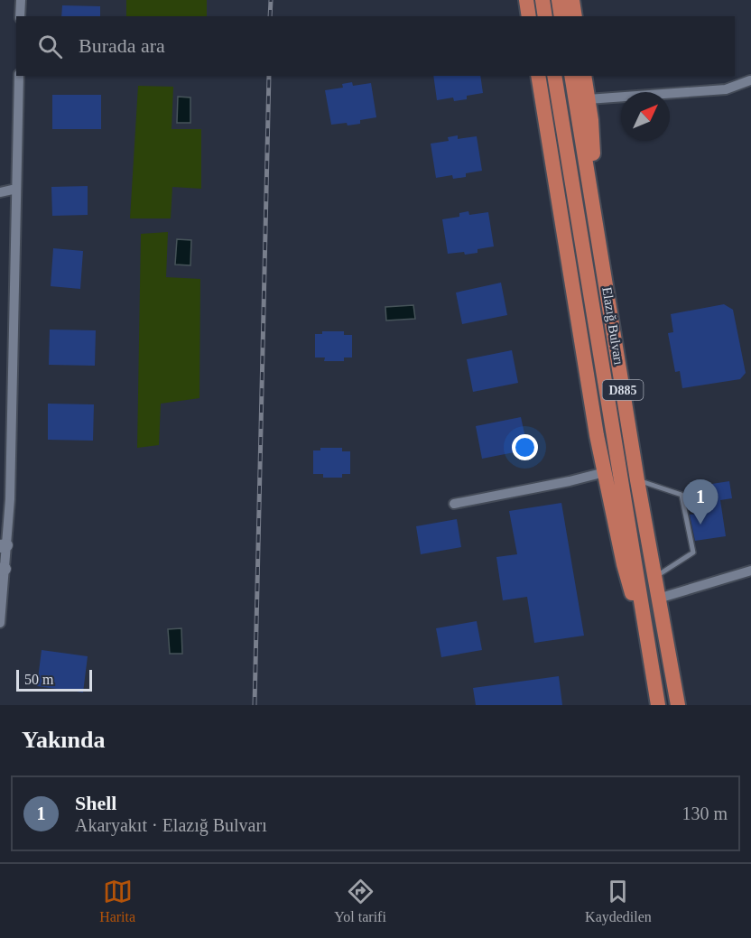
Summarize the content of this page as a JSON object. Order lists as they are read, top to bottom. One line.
{"streets":{"highway":["Elazığ Bulvarı","D885"]},"scale_bar":"50 m","north":"top right","page":{"search":"Burada ara","pins":"1","scale":"50 m","heading":"Yakında","list":[{"mark":"1","name":"Shell","note":"Akaryakıt · Elazığ Bulvarı","value":"130 m"}],"nav":["Harita","Yol tarifi","Kaydedilen"]}}
